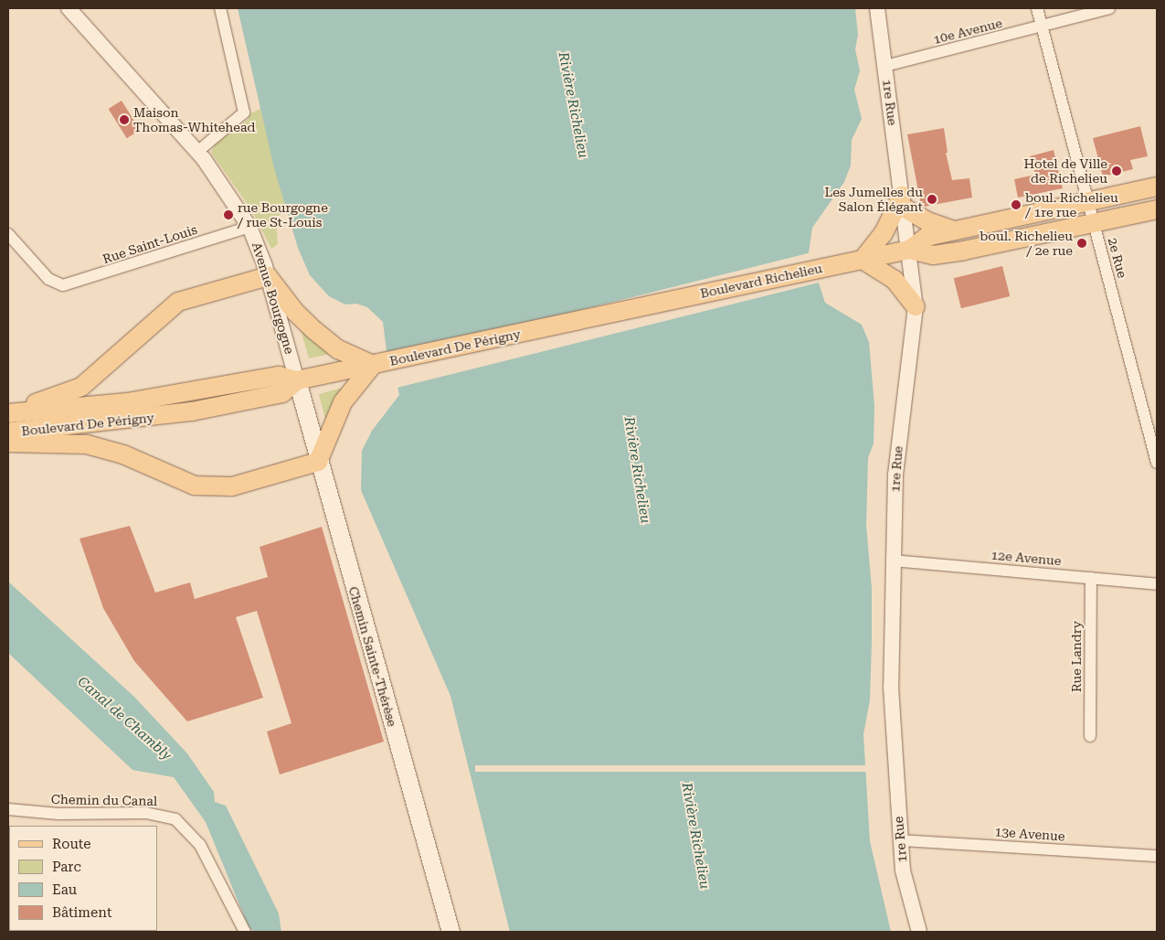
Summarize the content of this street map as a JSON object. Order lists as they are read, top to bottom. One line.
{"streets":{"main road":["Boulevard Richelieu","Boulevard De Périgny","Chemin Sainte-Thérèse"],"street":["10e Avenue","1re Rue","Rue Saint-Louis","2e Rue","Avenue Bourgogne","12e Avenue","Rue Landry","Chemin du Canal","13e Avenue"]},"crossings":[["10e Avenue","1re Rue"],["10e Avenue","2e Rue"],["1re Rue","Boulevard Richelieu"],["1re Rue","12e Avenue"],["1re Rue","13e Avenue"],["Rue Saint-Louis","Avenue Bourgogne"],["2e Rue","Boulevard Richelieu"],["Boulevard Richelieu","Boulevard De Périgny"],["Avenue Bourgogne","Boulevard De Périgny"],["Avenue Bourgogne","Chemin Sainte-Thérèse"],["Boulevard De Périgny","Chemin Sainte-Thérèse"],["12e Avenue","Rue Landry"]],"water":["Rivière Richelieu","Canal de Chambly"],"places":["Maison Thomas-Whitehead","Hotel de Ville de Richelieu","Les Jumelles du Salon Élégant","boul. Richelieu / 1re rue","rue Bourgogne / rue St-Louis","boul. Richelieu / 2e rue"],"legend":["Route","Parc","Eau","Bâtiment"]}
